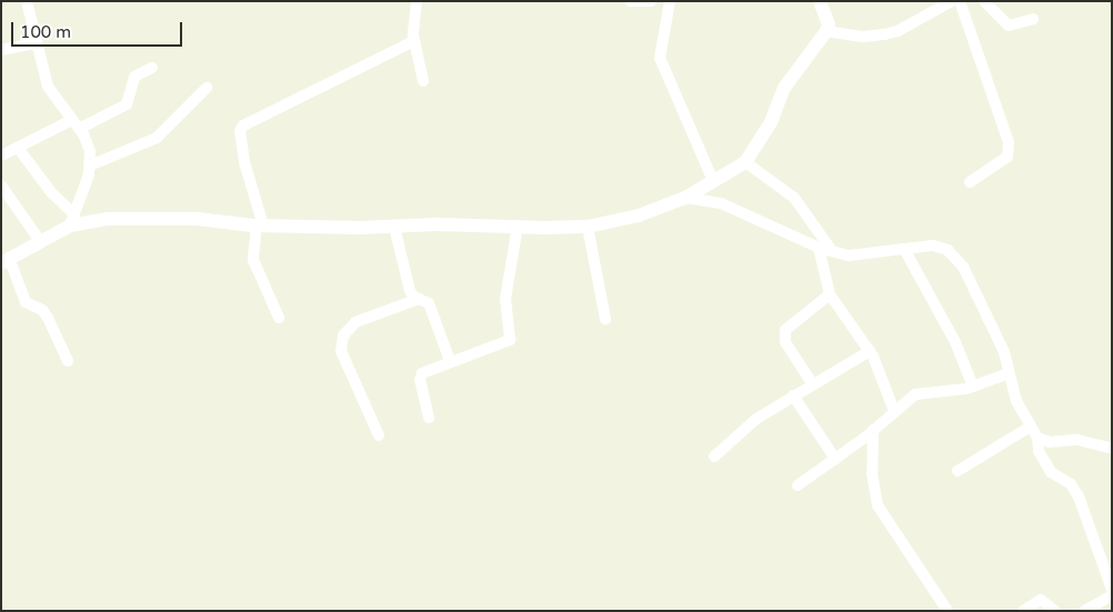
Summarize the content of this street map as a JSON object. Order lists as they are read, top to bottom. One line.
{"scale_bar":"100 m"}
